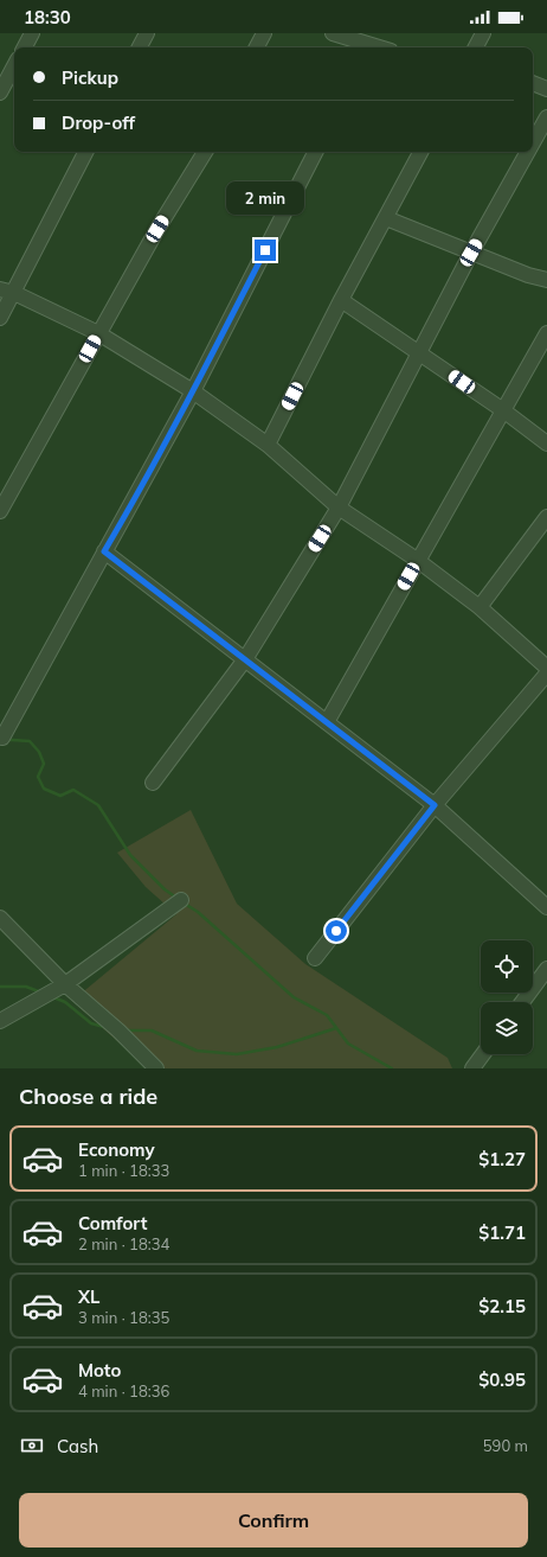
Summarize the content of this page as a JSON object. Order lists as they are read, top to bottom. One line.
{"page":{"status":"18:30","banner":["Pickup","Drop-off"],"bubble":"2 min","heading":"Choose a ride","list":[{"name":"Economy","note":"1 min · 18:33","value":"$1.27"},{"name":"Comfort","note":"2 min · 18:34","value":"$1.71"},{"name":"XL","note":"3 min · 18:35","value":"$2.15"},{"name":"Moto","note":"4 min · 18:36","value":"$0.95"}],"pay":["Cash","590 m"],"buttons":"Confirm"}}
